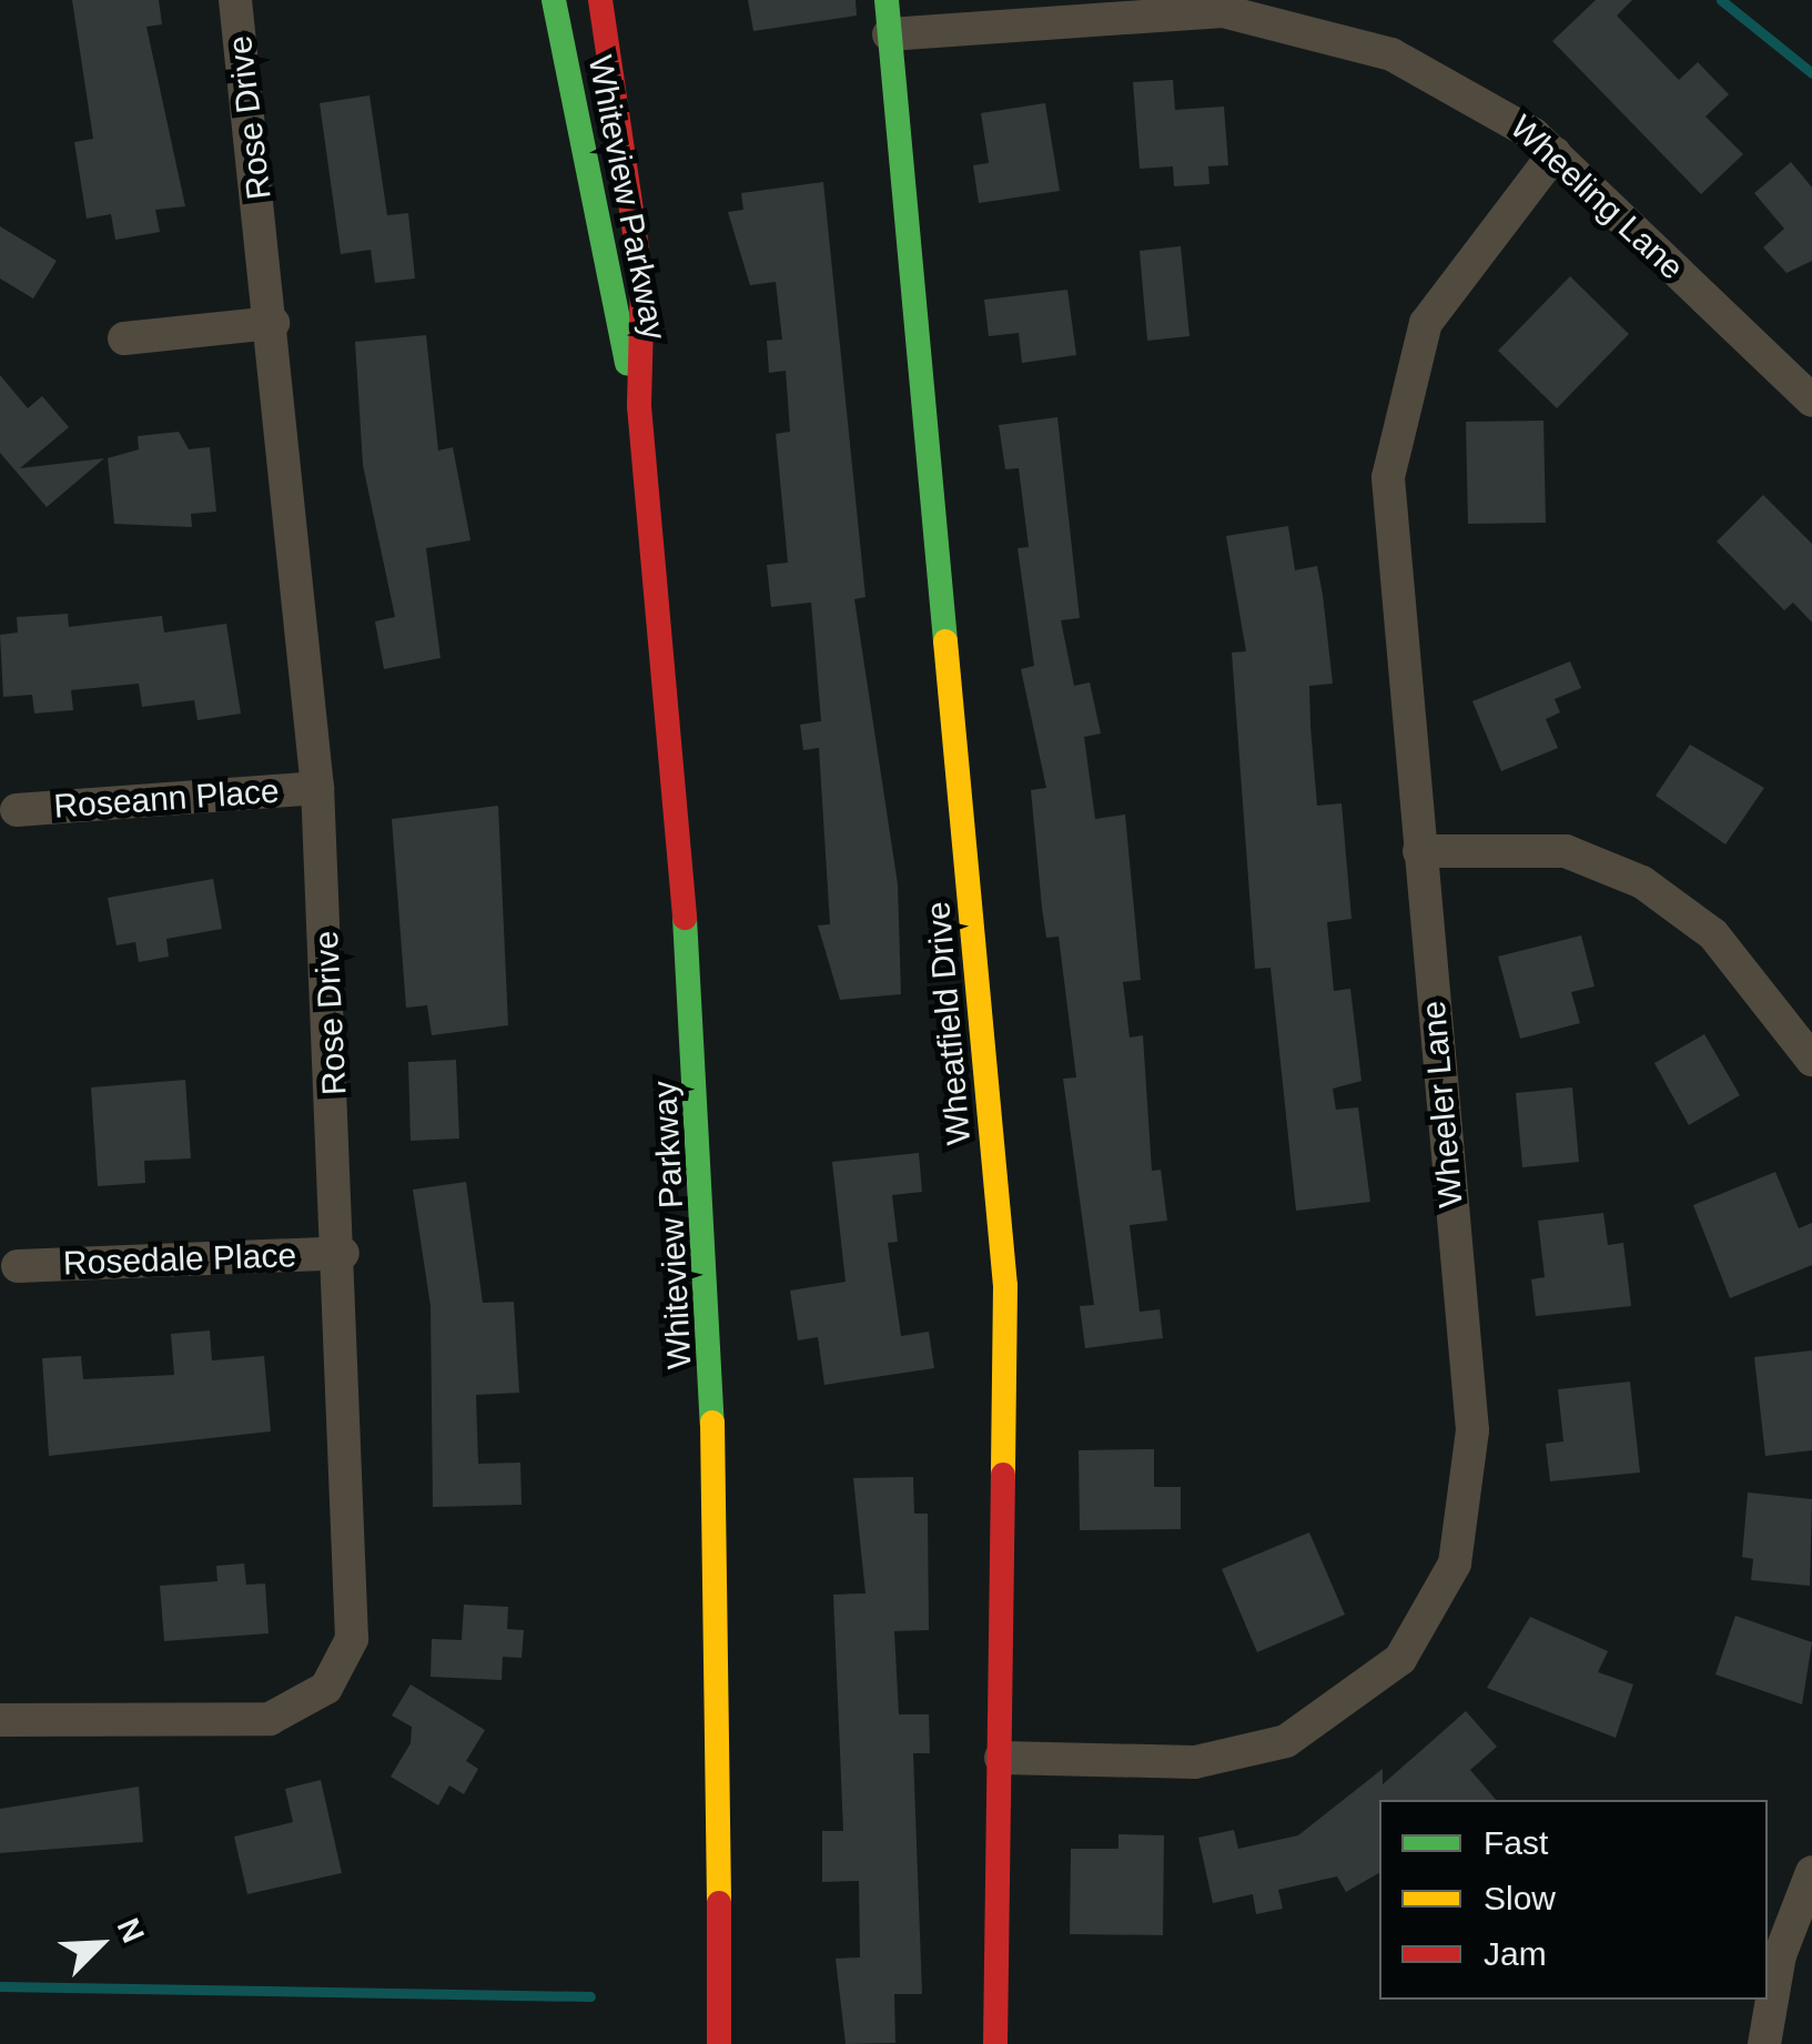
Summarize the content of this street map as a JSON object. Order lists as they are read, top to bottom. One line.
{"streets":{"street":["Rose Drive","Whiteview Parkway","Wheeling Lane","Roseann Place","Wheatfield Drive","Wheeler Lane","Rosedale Place"]},"crossings":[["Rose Drive","Roseann Place"],["Rose Drive","Rosedale Place"],["Wheeling Lane","Wheatfield Drive"],["Wheeling Lane","Wheeler Lane"],["Wheatfield Drive","Wheeler Lane"]],"legend":["Fast","Slow","Jam"],"north":"top right"}
